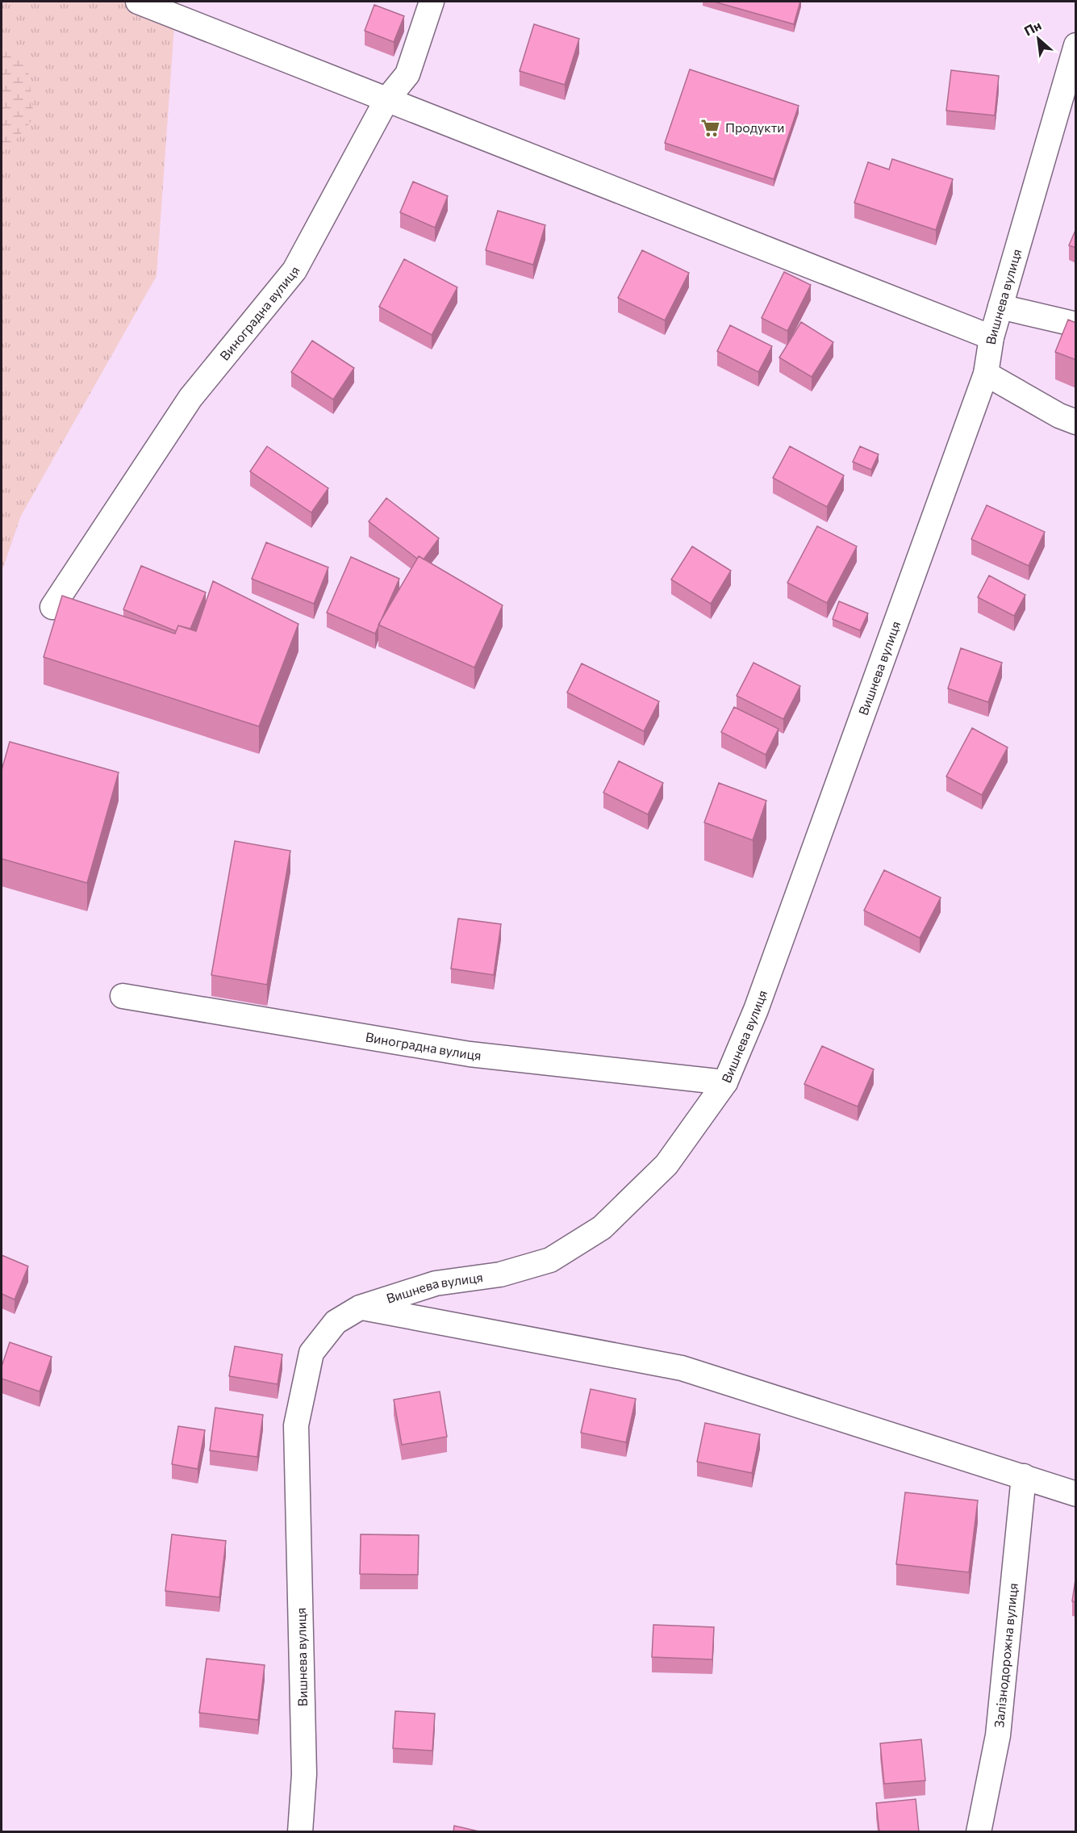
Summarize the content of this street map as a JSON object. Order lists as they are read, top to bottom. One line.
{"streets":{"street":["Вишнева вулиця","Виноградна вулиця","Залізнодорожна вулиця"]},"crossings":[["Вишнева вулиця","Виноградна вулиця"]],"places":{"supermarket":["Продукти"]},"north":"top left"}
